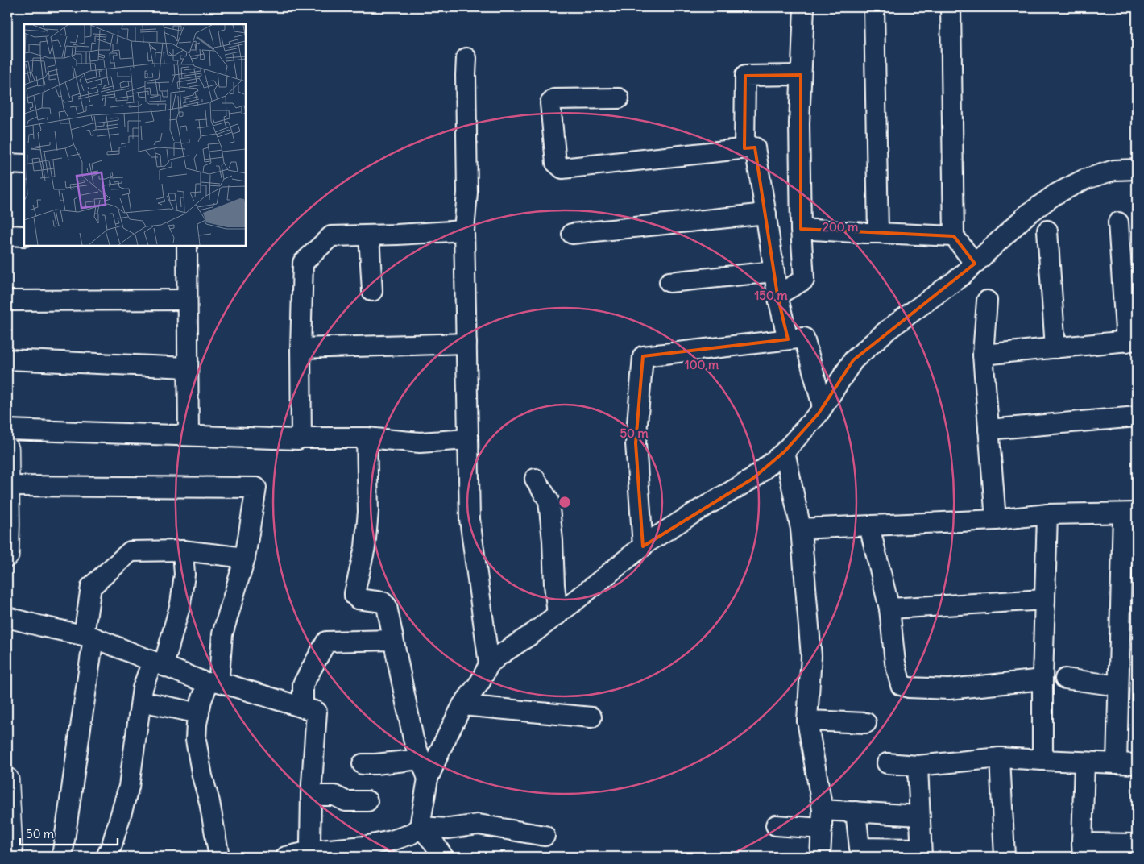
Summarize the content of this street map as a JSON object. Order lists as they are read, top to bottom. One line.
{"scale_bar":"50 m","rings":["200 m","150 m","100 m","50 m"]}
